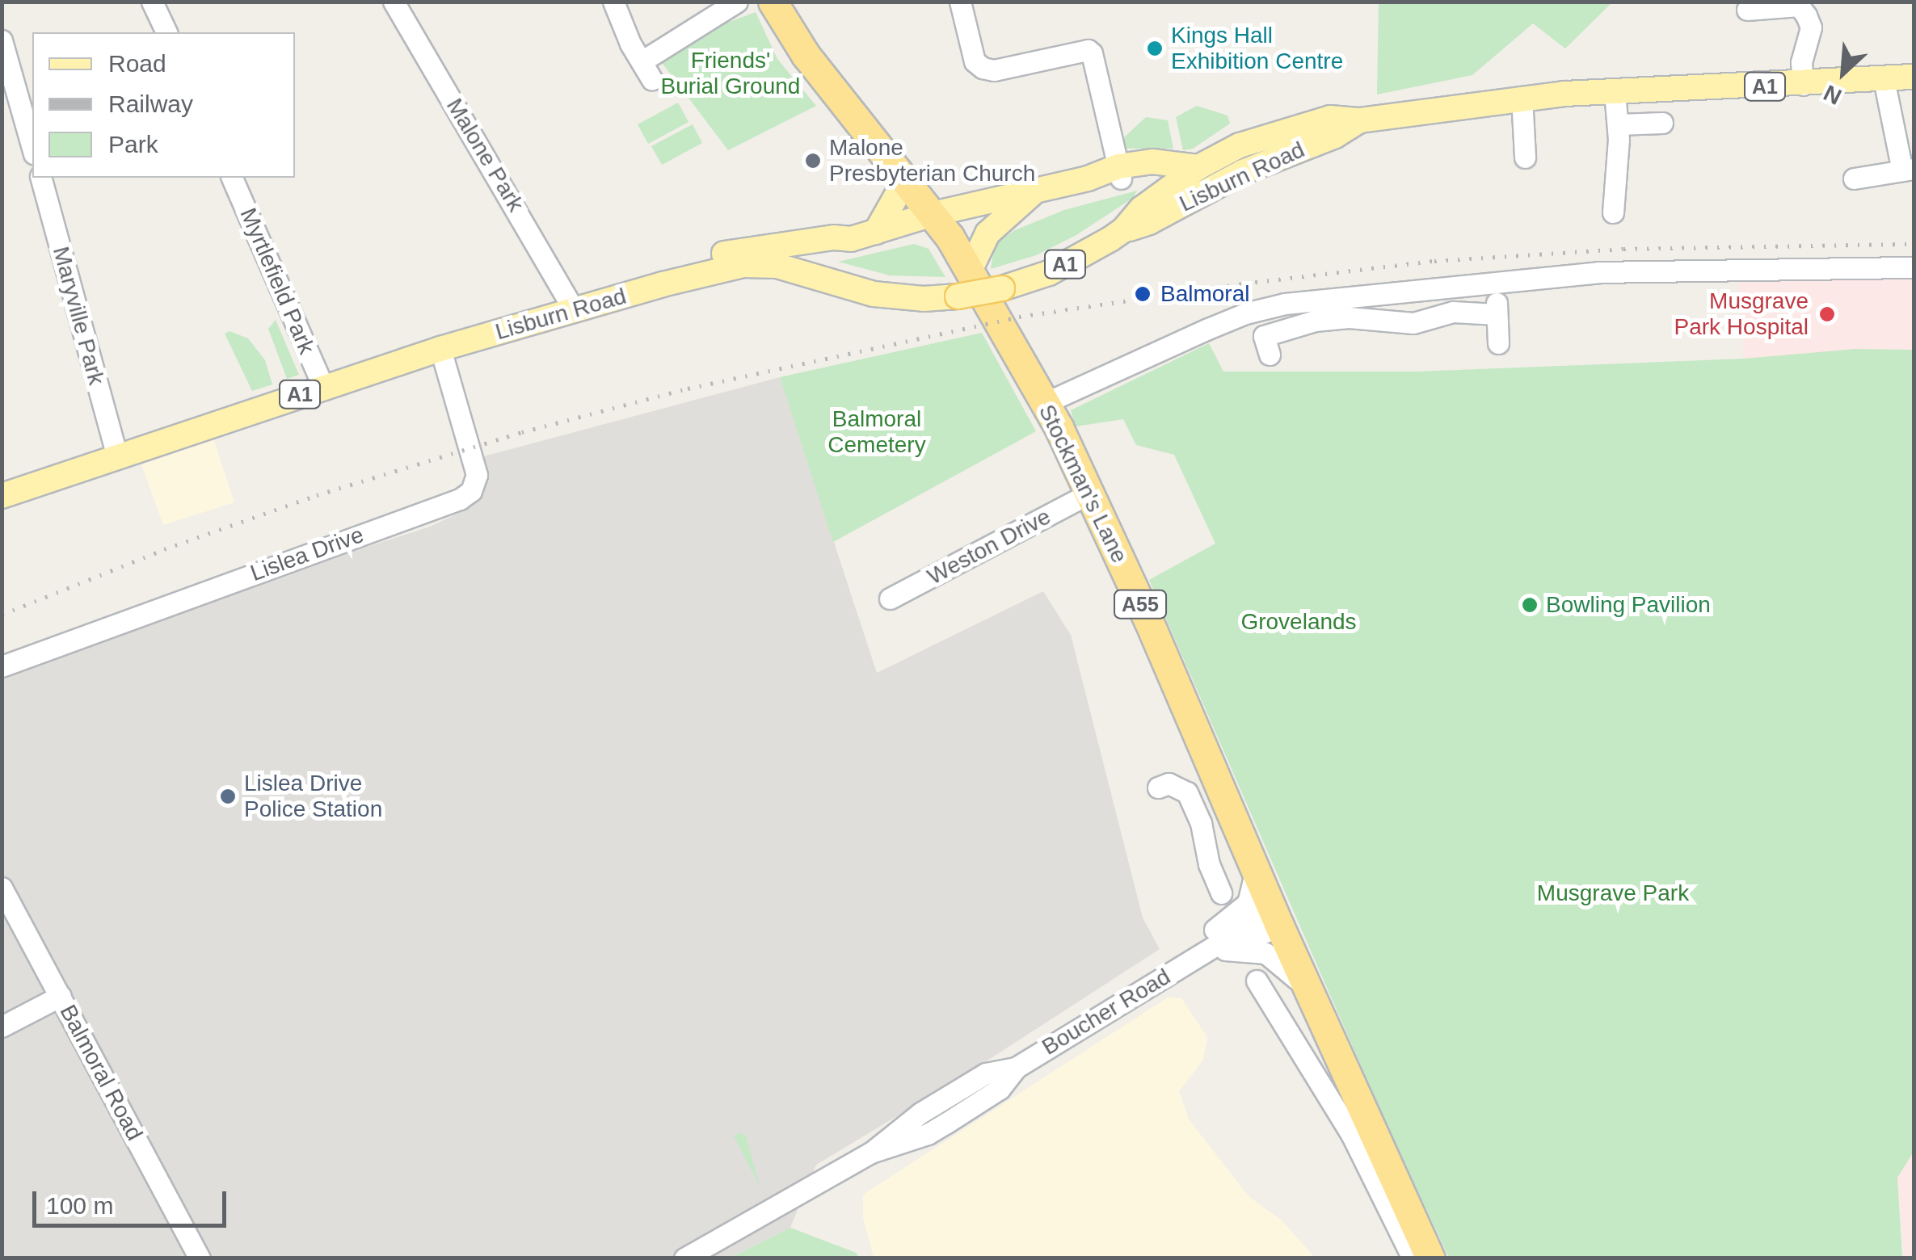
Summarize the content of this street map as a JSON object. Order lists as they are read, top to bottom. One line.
{"streets":{"highway":["Stockman's Lane","A55"],"main road":["A1","Lisburn Road"],"street":["Malone Park","Myrtlefield Park","Maryville Park","Weston Drive","Lislea Drive","Boucher Road","Balmoral Road"]},"crossings":[["A1","Lisburn Road"],["A1","Stockman's Lane"],["A1","A55"],["Malone Park","Lisburn Road"],["Lisburn Road","Myrtlefield Park"],["Lisburn Road","Maryville Park"],["Lisburn Road","Stockman's Lane"],["Lisburn Road","Lislea Drive"],["Stockman's Lane","Weston Drive"],["Stockman's Lane","A55"],["Stockman's Lane","Boucher Road"]],"parks":["Friends' Burial Ground","Balmoral Cemetery","Grovelands","Musgrave Park"],"places":["Kings Hall Exhibition Centre","Malone Presbyterian Church","Balmoral","Musgrave Park Hospital","Bowling Pavilion","Lislea Drive Police Station"],"legend":["Road","Railway","Park"],"scale_bar":"100 m","north":"bottom left"}
